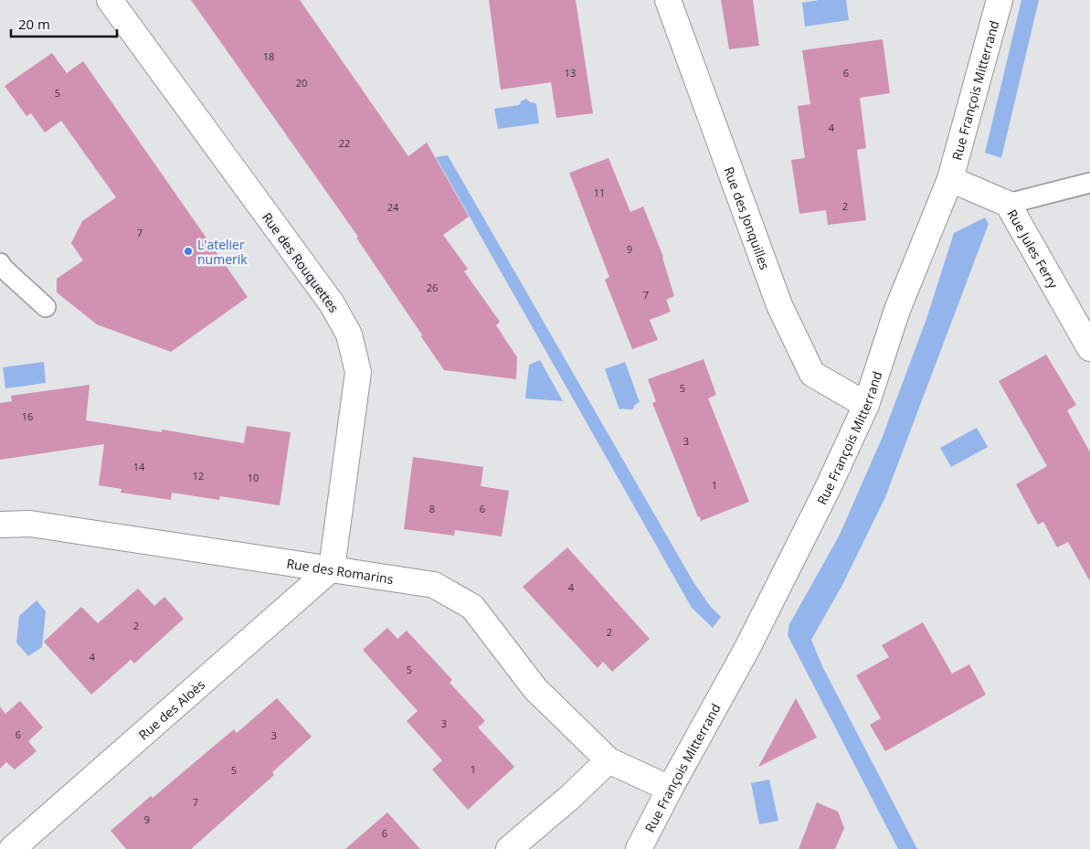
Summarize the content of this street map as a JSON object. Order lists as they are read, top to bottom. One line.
{"streets":{"street":["Rue François Mitterrand","Rue des Jonquilles","Rue Jules Ferry","Rue des Rouquettes","Rue des Romarins","Rue des Aloès"]},"crossings":[["Rue François Mitterrand","Rue des Jonquilles"],["Rue François Mitterrand","Rue Jules Ferry"],["Rue François Mitterrand","Rue des Romarins"],["Rue des Rouquettes","Rue des Romarins"],["Rue des Rouquettes","Rue des Aloès"],["Rue des Romarins","Rue des Aloès"]],"places":["L'atelier numerik"],"house_numbers":["18","13","6","20","5","4","22","11","2","24","7","9","26","7","5","16","3","14","12","10","1","8","6","4","2","2","4","5","3","6","3","1","5","7","9","6"],"scale_bar":"20 m"}
